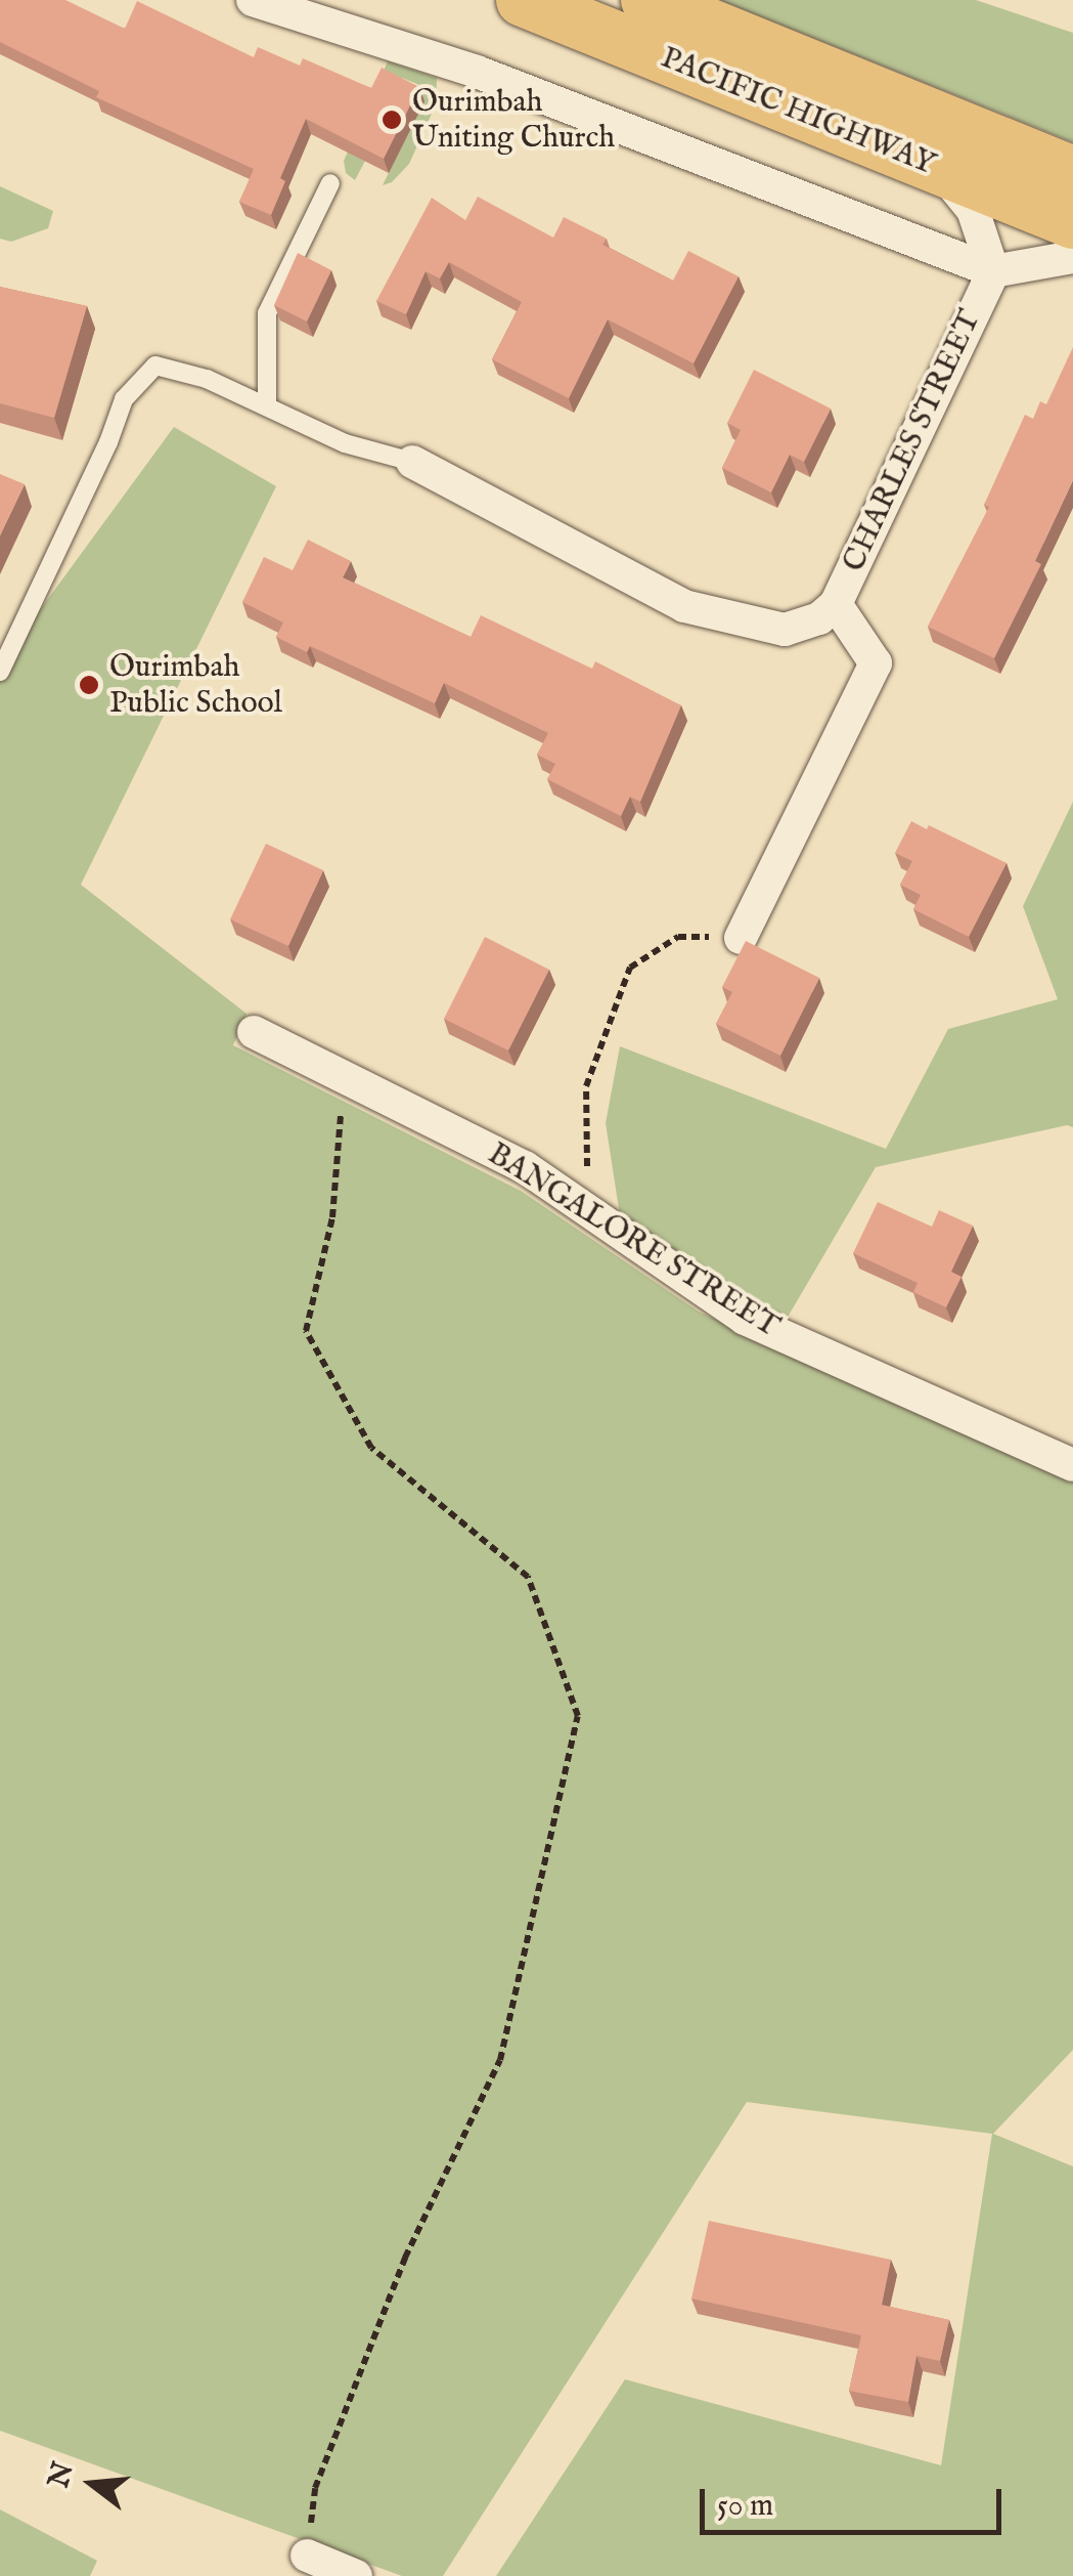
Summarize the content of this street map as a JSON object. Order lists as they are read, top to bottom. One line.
{"streets":{"main road":["PACIFIC HIGHWAY"],"street":["CHARLES STREET","BANGALORE STREET"]},"places":["Ourimbah Uniting Church","Ourimbah Public School"],"scale_bar":"50 m","north":"left"}
